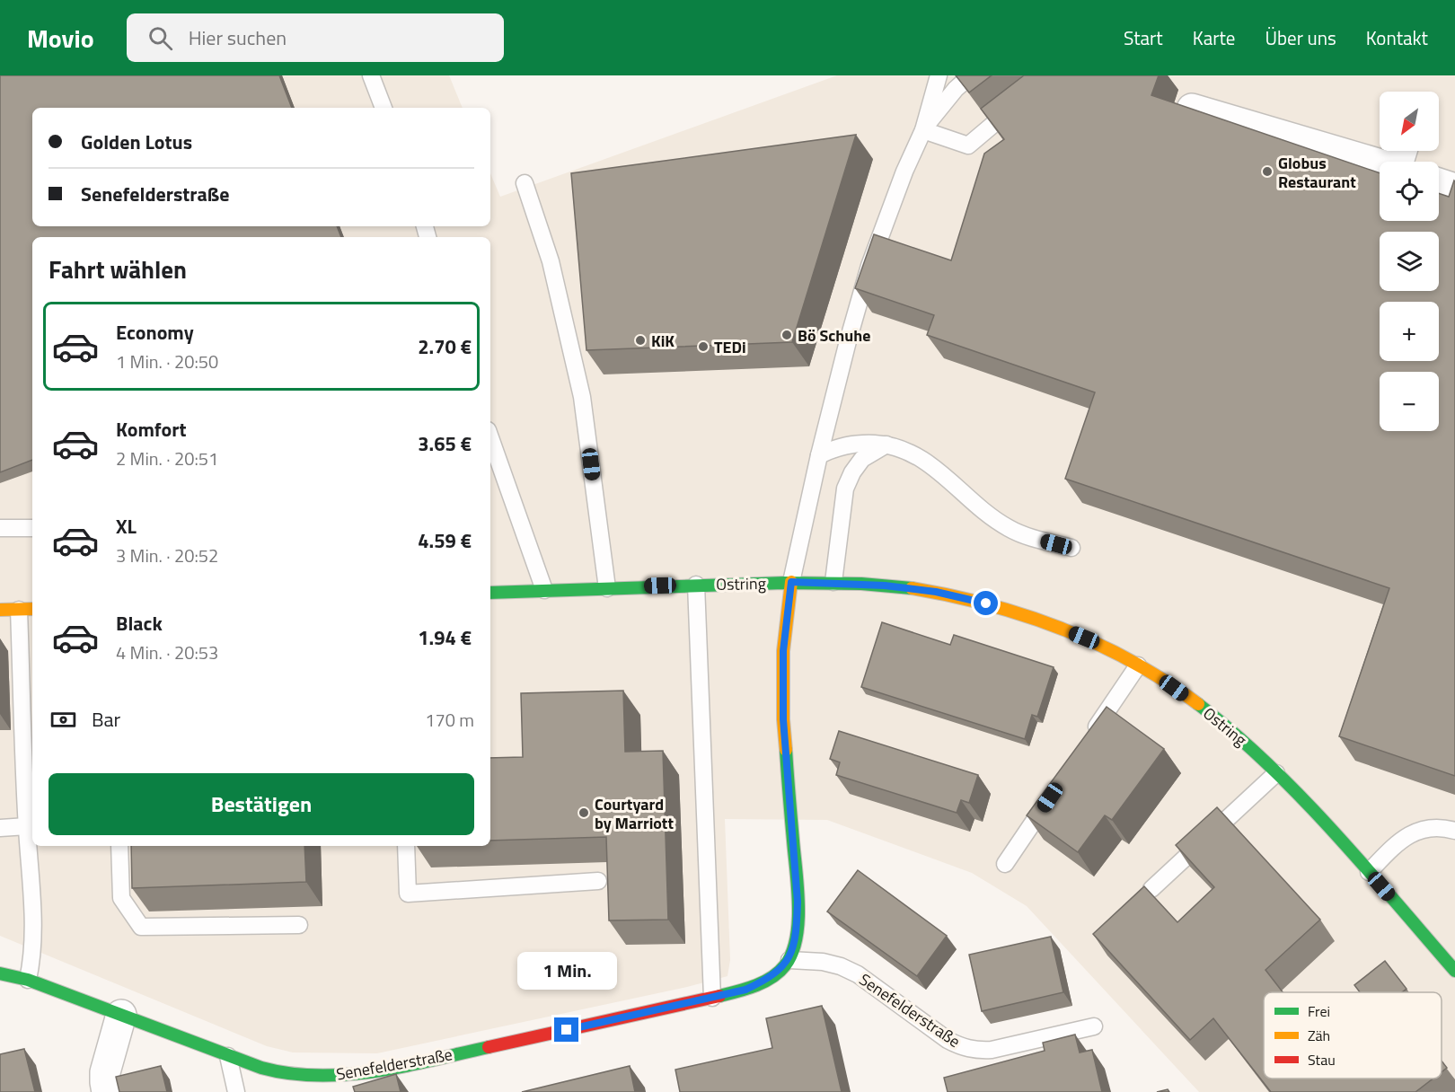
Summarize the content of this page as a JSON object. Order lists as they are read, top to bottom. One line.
{"streets":{"street":["Ostring","Senefelderstraße"]},"crossings":[["Ostring","Senefelderstraße"]],"places":["Globus Restaurant","Bö Schuhe","KiK","TEDi","Courtyard by Marriott"],"legend":["Frei","Zäh","Stau"],"north":"bottom left","page":{"header":"Movio","search":"Hier suchen","nav":["Start","Karte","Über uns","Kontakt"],"map_buttons":["+","−"],"banner":["Golden Lotus","Senefelderstraße"],"heading":"Fahrt wählen","list":[{"name":"Economy","note":"1 Min. · 20:50","value":"2.70 €"},{"name":"Komfort","note":"2 Min. · 20:51","value":"3.65 €"},{"name":"XL","note":"3 Min. · 20:52","value":"4.59 €"},{"name":"Black","note":"4 Min. · 20:53","value":"1.94 €"}],"pay":["Bar","170 m"],"buttons":"Bestätigen","bubble":"1 Min."}}
